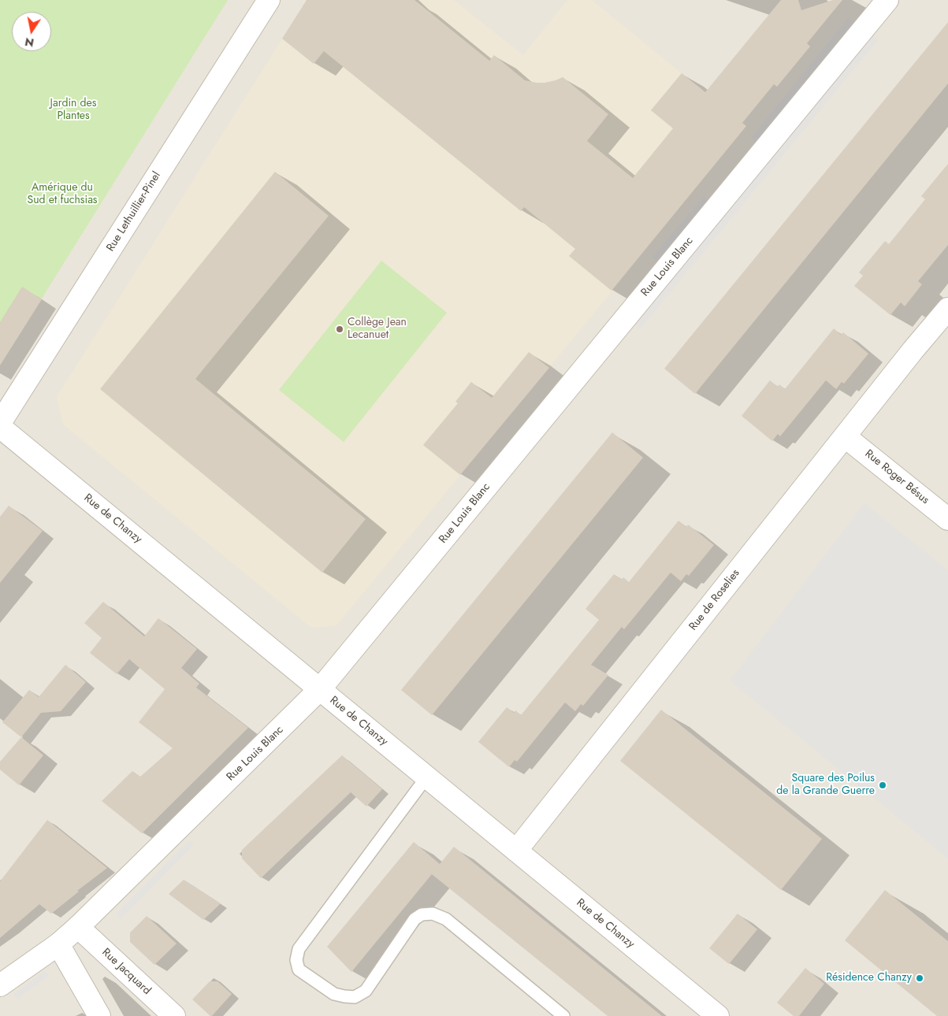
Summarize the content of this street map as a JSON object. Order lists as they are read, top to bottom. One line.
{"streets":{"street":["Rue Lethuillier-Pinel","Rue Louis Blanc","Rue Roger Bésus","Rue de Chanzy","Rue de Roselies","Rue Jacquard"]},"crossings":[["Rue Louis Blanc","Rue de Chanzy"],["Rue Louis Blanc","Rue Jacquard"],["Rue Roger Bésus","Rue de Roselies"],["Rue de Chanzy","Rue de Roselies"]],"parks":["Jardin des Plantes","Amérique du Sud et fuchsias"],"places":["Collège Jean Lecanuet","Square des Poilus de la Grande Guerre","Résidence Chanzy"],"north":"bottom"}
